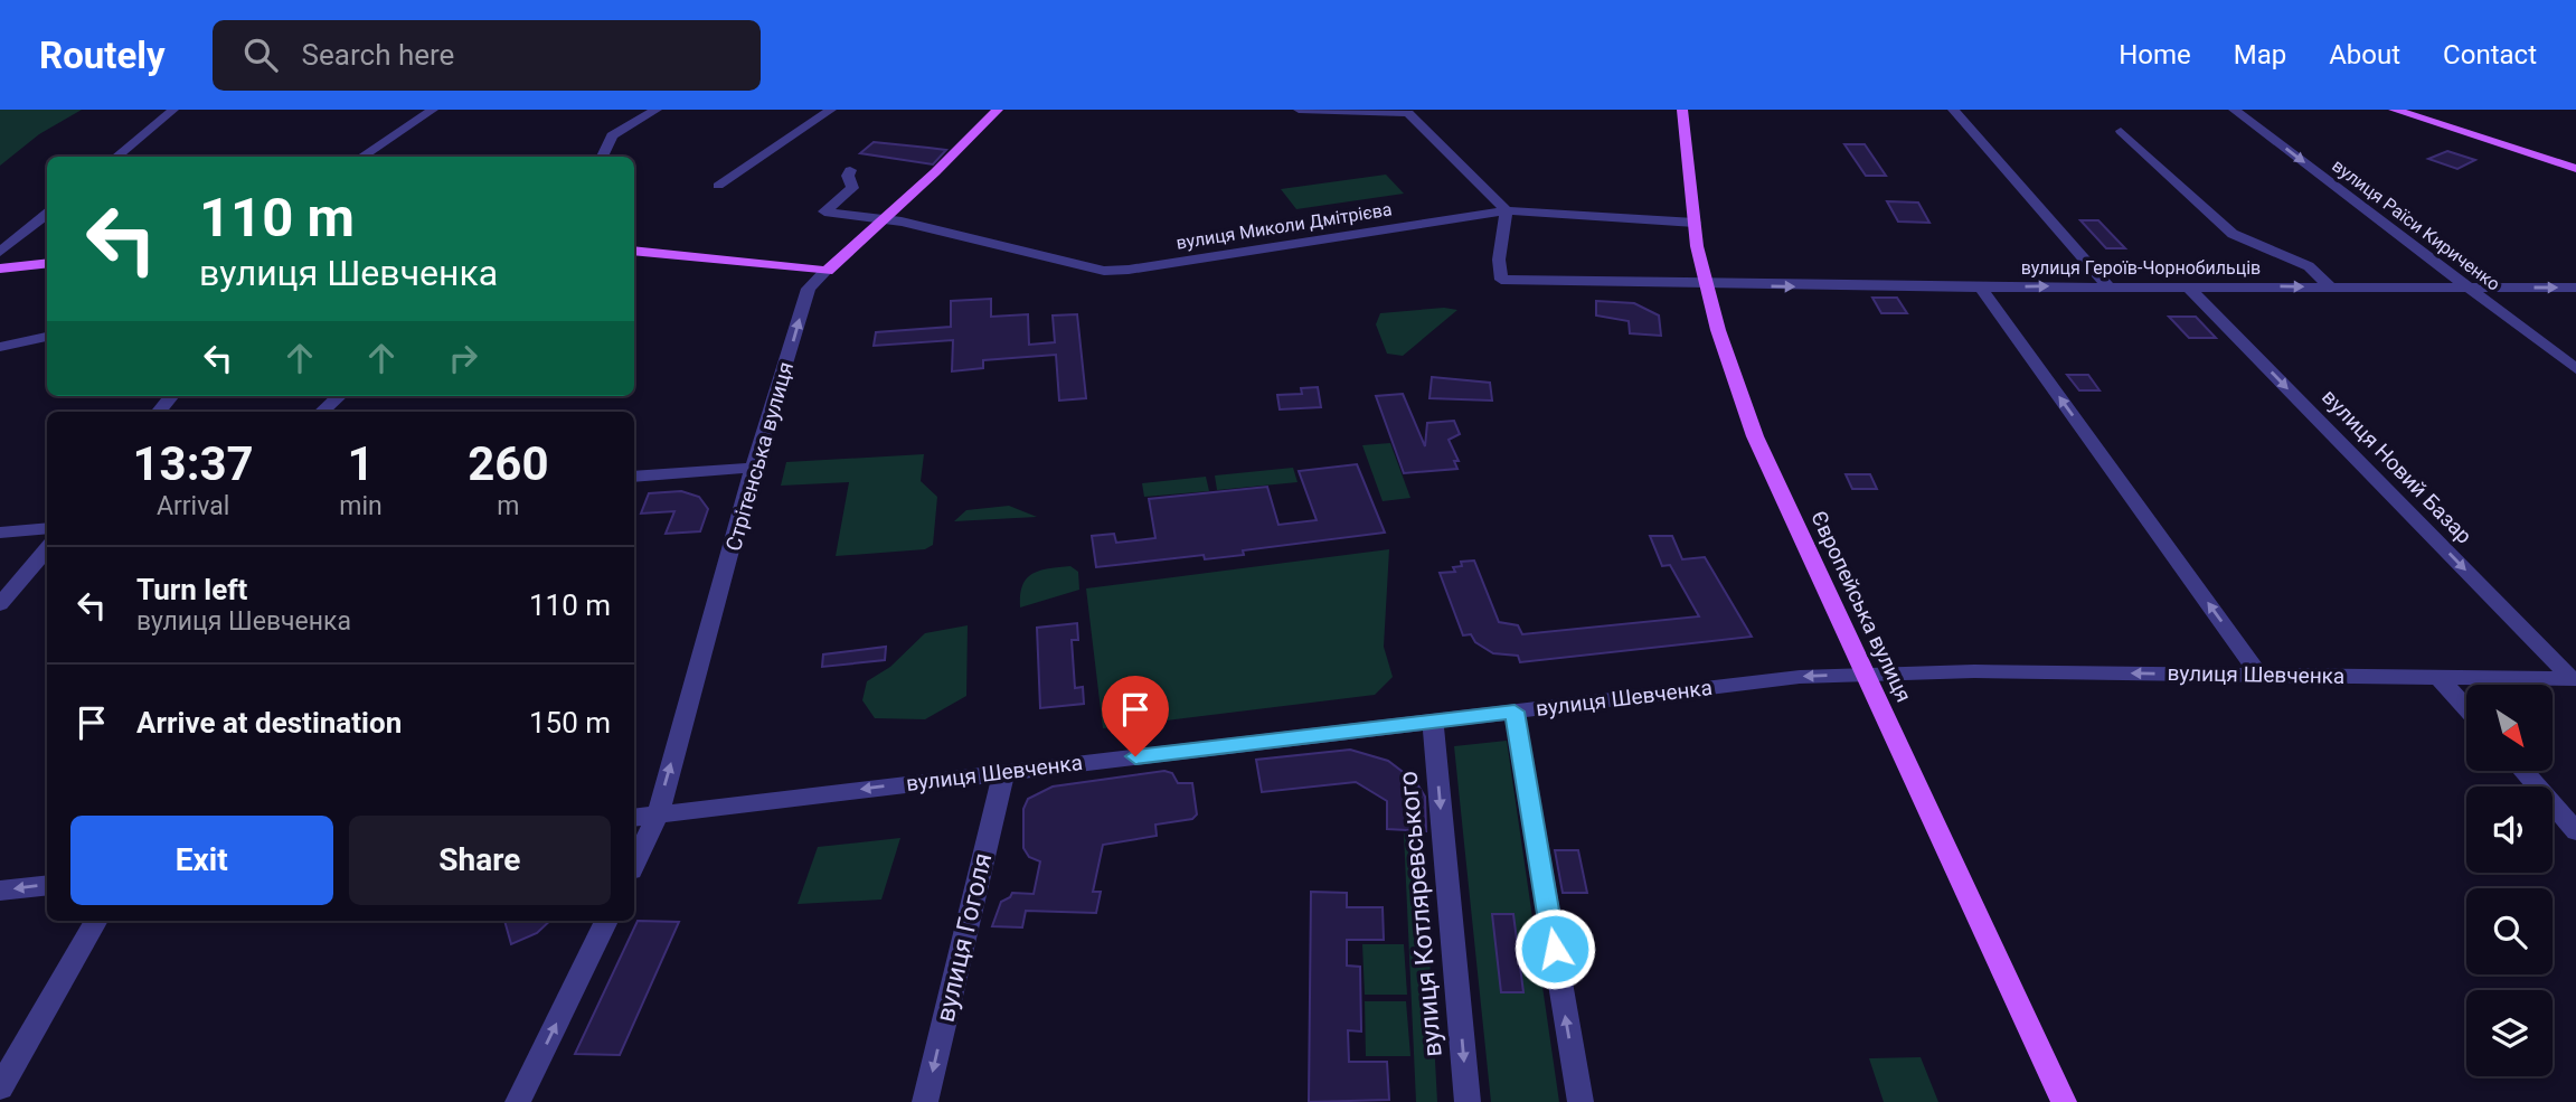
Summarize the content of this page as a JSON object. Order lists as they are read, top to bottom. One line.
{"streets":{"main road":["Стрітенська вулиця","Європейська вулиця"],"street":["вулиця Раїси Кириченко","вулиця Миколи Дмітрієва","вулиця Героїв-Чорнобильців","вулиця Новий Базар","вулиця Шевченка","вулиця Котляревського","вулиця Гоголя"]},"crossings":[["вулиця Раїси Кириченко","вулиця Героїв-Чорнобильців"],["вулиця Миколи Дмітрієва","вулиця Героїв-Чорнобильців"],["вулиця Миколи Дмітрієва","Стрітенська вулиця"],["вулиця Миколи Дмітрієва","Європейська вулиця"],["вулиця Героїв-Чорнобильців","вулиця Новий Базар"],["вулиця Героїв-Чорнобильців","Європейська вулиця"],["Стрітенська вулиця","вулиця Шевченка"],["вулиця Новий Базар","вулиця Шевченка"],["Європейська вулиця","вулиця Шевченка"],["вулиця Шевченка","вулиця Котляревського"],["вулиця Шевченка","вулиця Гоголя"]],"one_way":["вулиця Героїв-Чорнобильців","Стрітенська вулиця","вулиця Шевченка","вулиця Гоголя"],"north":"bottom right","page":{"header":"Routely","search":"Search here","nav":["Home","Map","About","Contact"],"turn":["110 m","вулиця Шевченка"],"eta":["13:37","Arrival","1","min","260","m"],"list":[{"name":"Turn left","note":"вулиця Шевченка","value":"110 m"},{"name":"Arrive at destination","value":"150 m"}],"buttons":["Exit","Share"]}}
